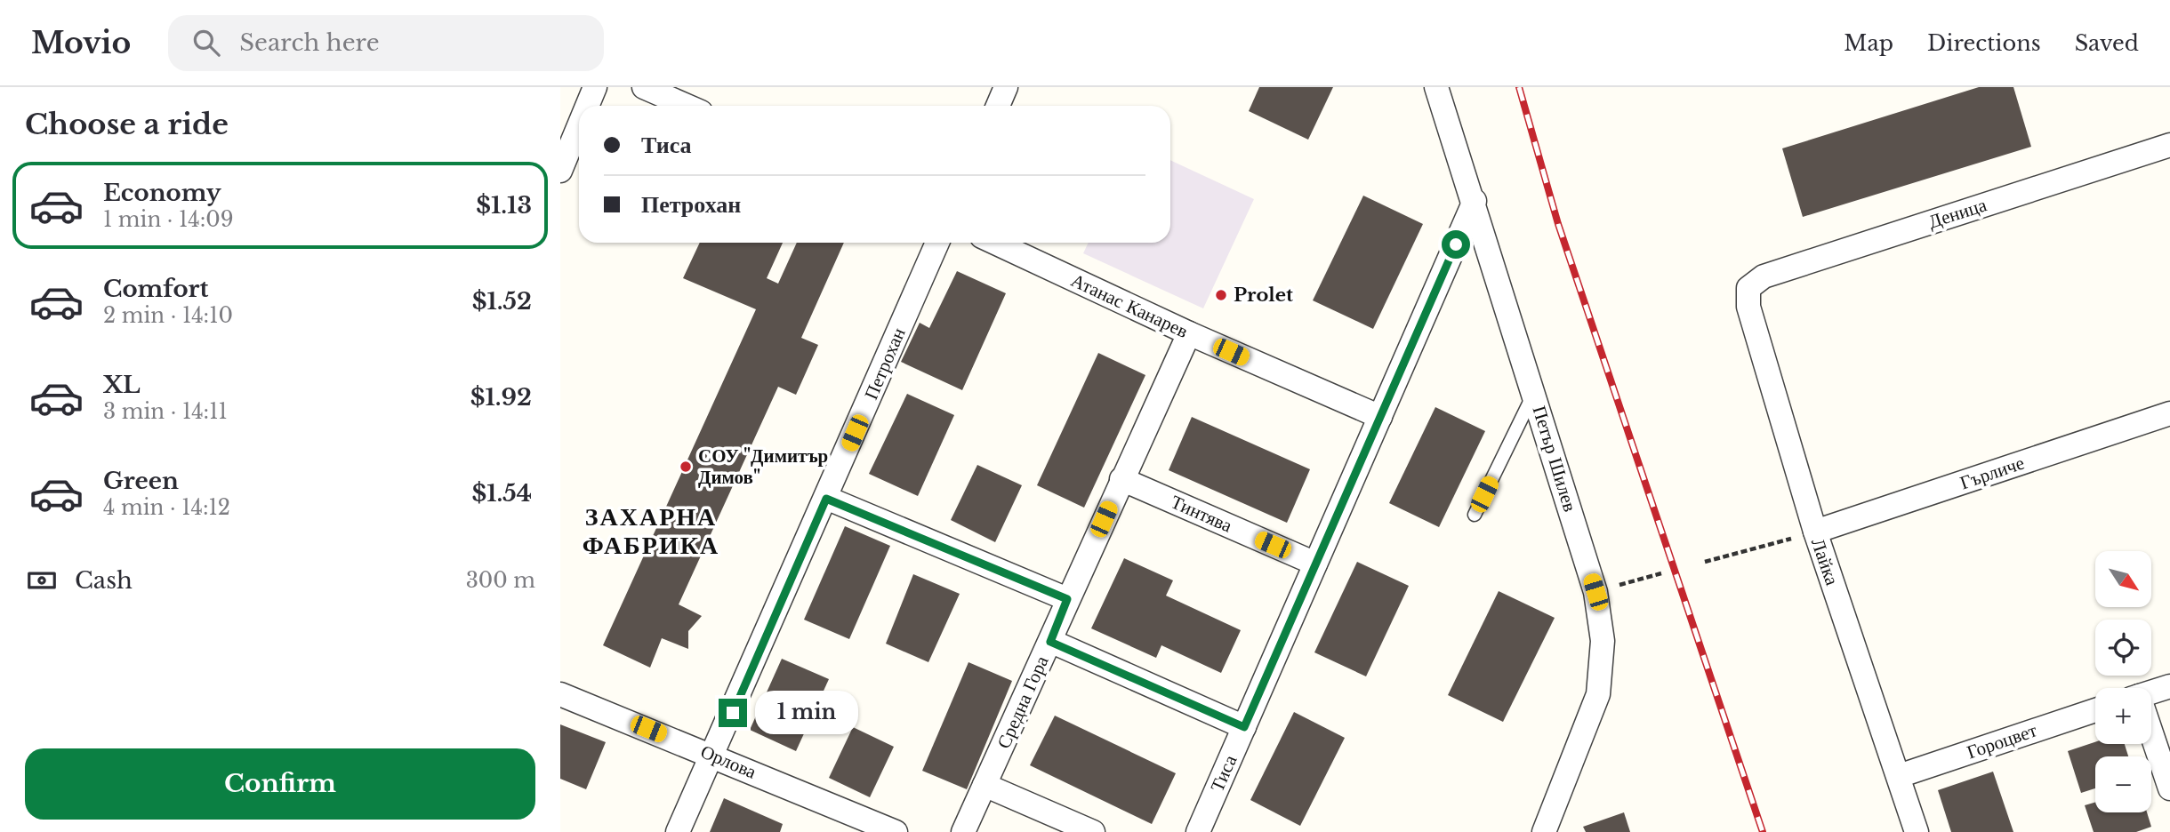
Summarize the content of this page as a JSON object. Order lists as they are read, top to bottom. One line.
{"streets":{"street":["Деница","Атанас Канарев","Петрохан","Петър Шилев","Гърличе","Тинтява","Лайка","Средна Гора","Гороцвет","Орлова","Тиса"]},"crossings":[["Деница","Лайка"],["Атанас Канарев","Средна Гора"],["Атанас Канарев","Тиса"],["Петрохан","Орлова"],["Петър Шилев","Тиса"],["Гърличе","Лайка"],["Тинтява","Средна Гора"],["Тинтява","Тиса"],["Лайка","Гороцвет"]],"districts":["ЗАХАРНА ФАБРИКА"],"places":["Prolet","СОУ \"Димитър Димов\""],"north":"bottom right","page":{"header":"Movio","search":"Search here","nav":["Map","Directions","Saved"],"heading":"Choose a ride","banner":["Тиса","Петрохан"],"list":[{"name":"Economy","note":"1 min · 14:09","value":"$1.13"},{"name":"Comfort","note":"2 min · 14:10","value":"$1.52"},{"name":"XL","note":"3 min · 14:11","value":"$1.92"},{"name":"Green","note":"4 min · 14:12","value":"$1.54"}],"pay":["Cash","300 m"],"map_buttons":["+","−"],"bubble":"1 min","buttons":"Confirm"}}
